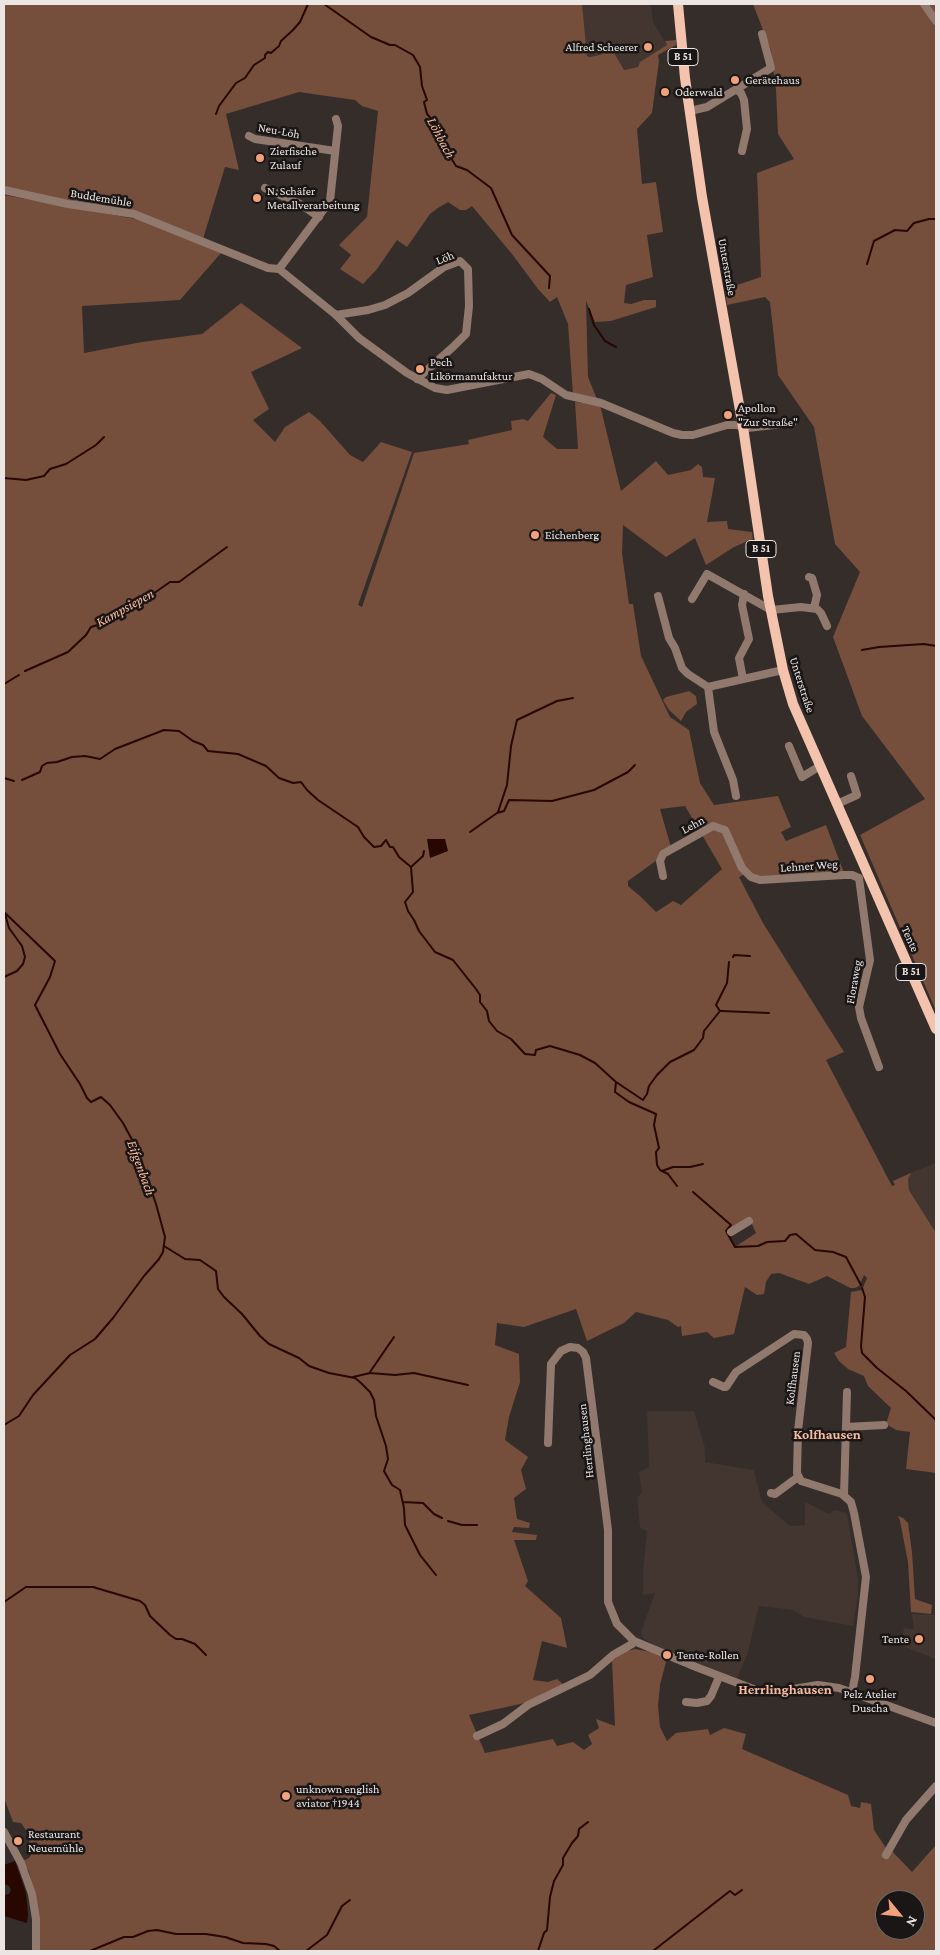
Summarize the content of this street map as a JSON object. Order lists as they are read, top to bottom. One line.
{"streets":{"main road":["B 51","Unterstraße","Tente"],"street":["Neu-Löh","Buddemühle","Löh","Lehn","Lehner Weg","Floraweg","Kolfhausen","Herrlinghausen"]},"crossings":[["B 51","Unterstraße"],["Unterstraße","Lehner Weg"],["Unterstraße","Tente"],["Unterstraße","Floraweg"],["Lehn","Lehner Weg"],["Lehner Weg","Floraweg"]],"districts":["Kolfhausen","Herrlinghausen"],"water":["Löhbach","Kampsiepen","Eifgenbach"],"places":["Alfred Scheerer","Gerätehaus","Oderwald","Zierfische Zulauf","N. Schäfer Metallverarbeitung","Pech Likörmanufaktur","Apollon \"Zur Straße\"","Eichenberg","Tente","Tente-Rollen","Pelz Atelier Duscha","unknown english aviator †1944","Restaurant Neuemühle"],"north":"bottom right"}
